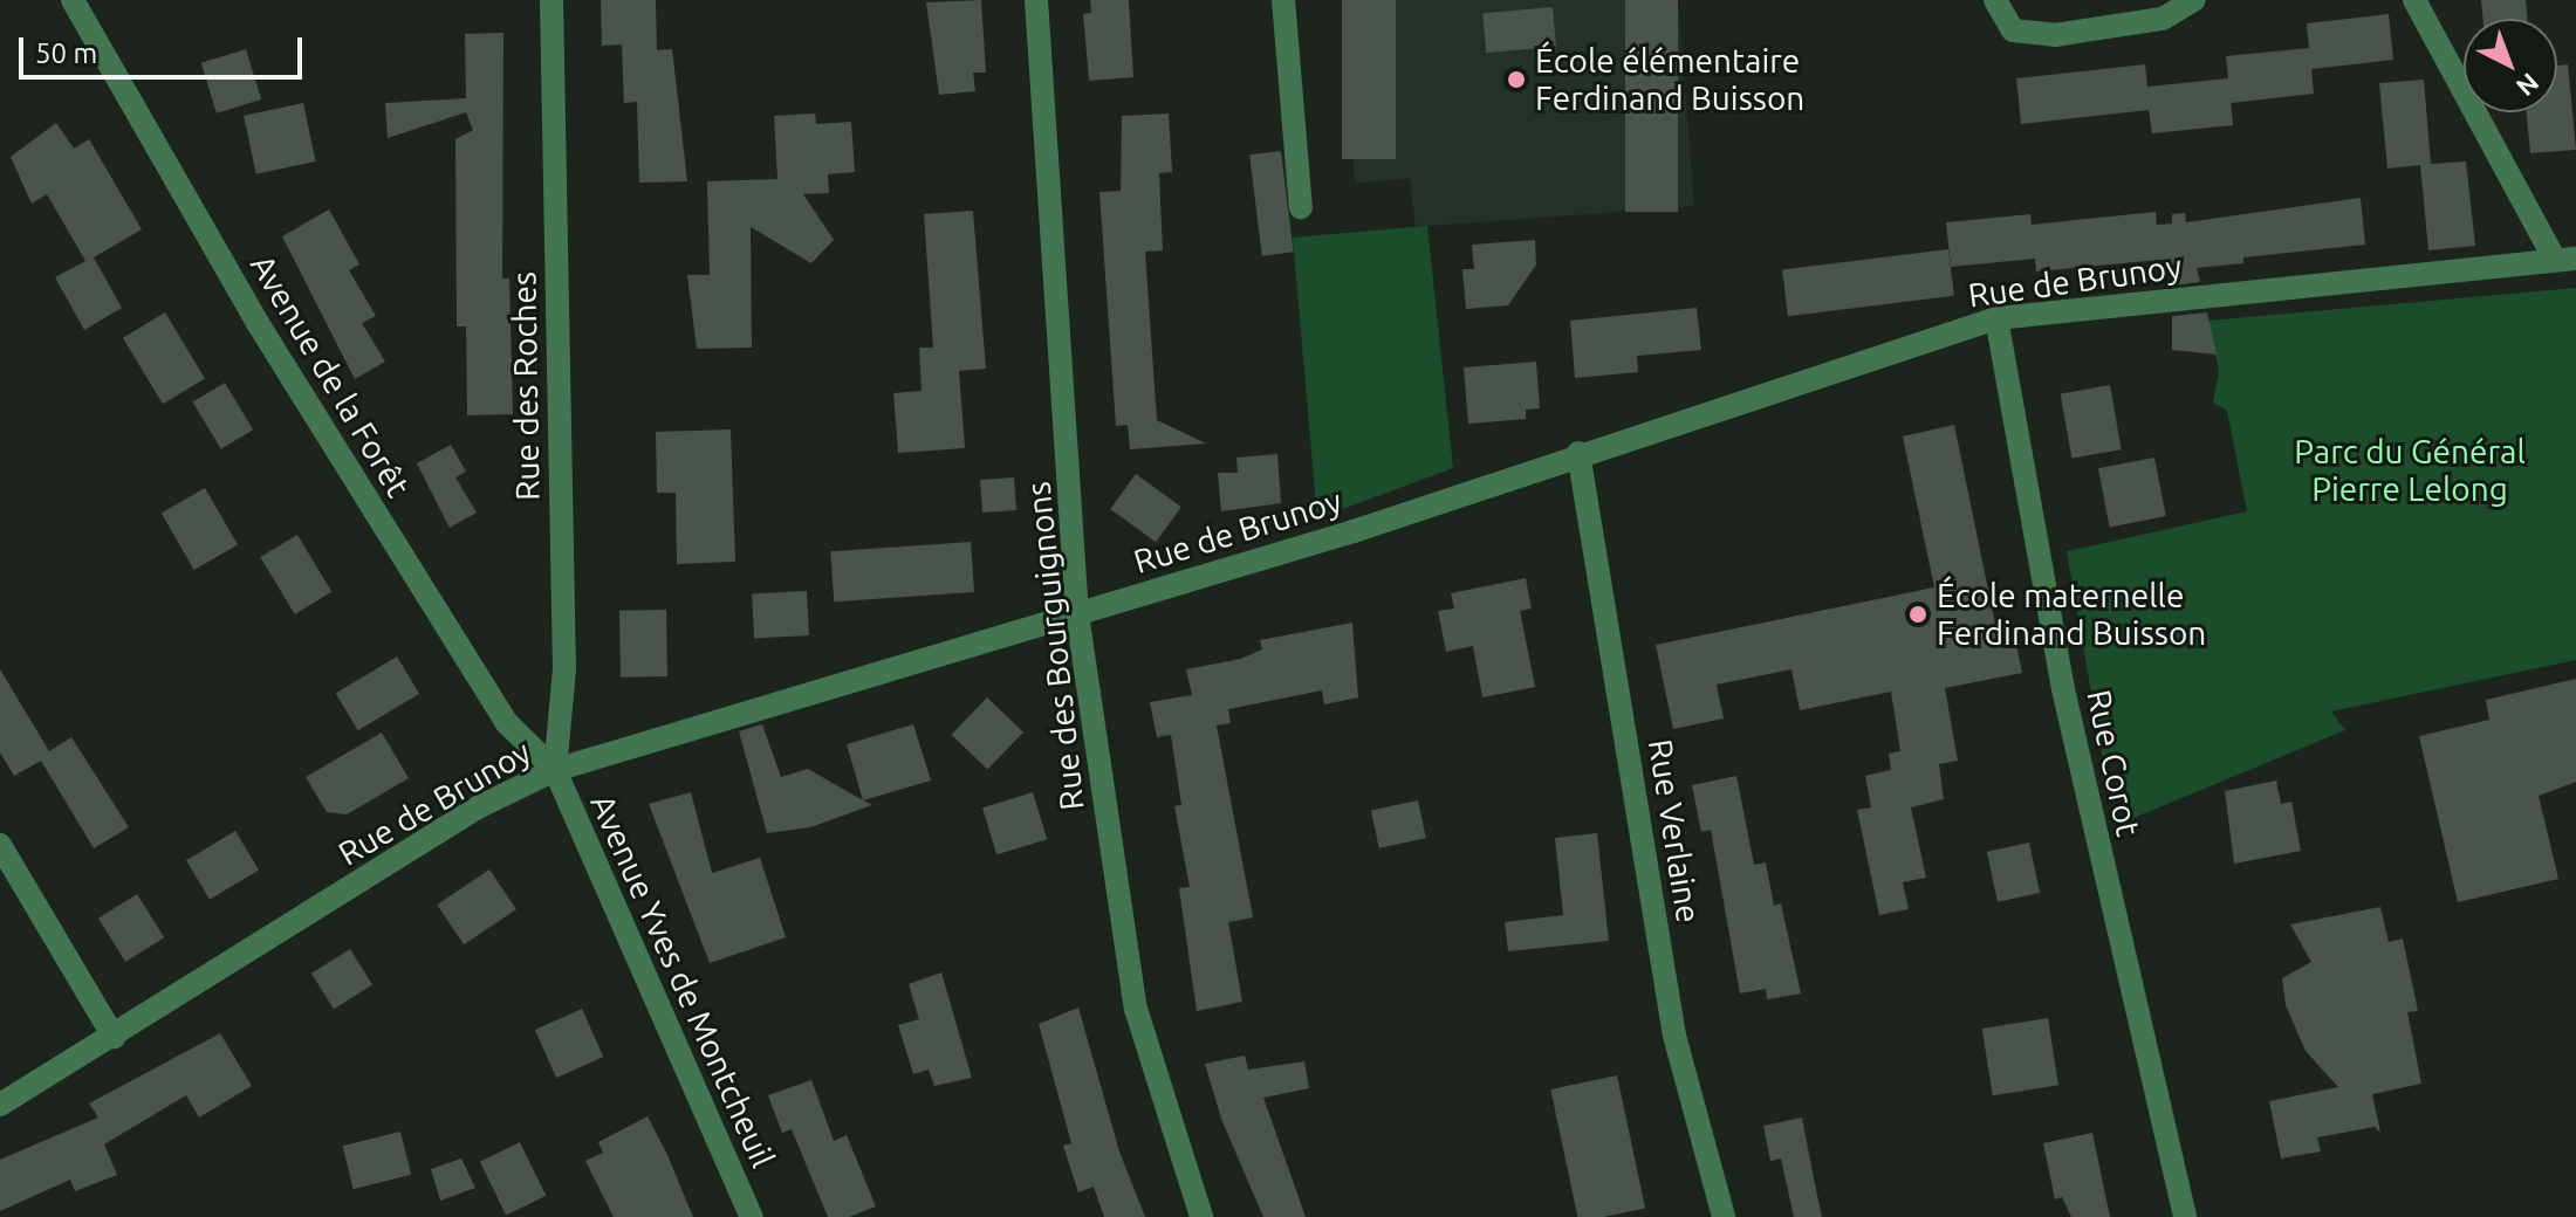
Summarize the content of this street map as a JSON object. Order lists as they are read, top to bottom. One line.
{"streets":{"street":["Rue de Brunoy","Avenue de la Forêt","Rue des Roches","Rue des Bourguignons","Rue Corot","Rue Verlaine","Avenue Yves de Montcheuil"]},"crossings":[["Rue de Brunoy","Avenue de la Forêt"],["Rue de Brunoy","Rue des Roches"],["Rue de Brunoy","Rue des Bourguignons"],["Rue de Brunoy","Rue Corot"],["Rue de Brunoy","Rue Verlaine"],["Rue de Brunoy","Avenue Yves de Montcheuil"],["Avenue de la Forêt","Rue des Roches"],["Avenue de la Forêt","Avenue Yves de Montcheuil"],["Rue des Roches","Avenue Yves de Montcheuil"]],"parks":["Parc du Général Pierre Lelong"],"places":["École élémentaire Ferdinand Buisson","École maternelle Ferdinand Buisson"],"scale_bar":"50 m","north":"bottom right"}
